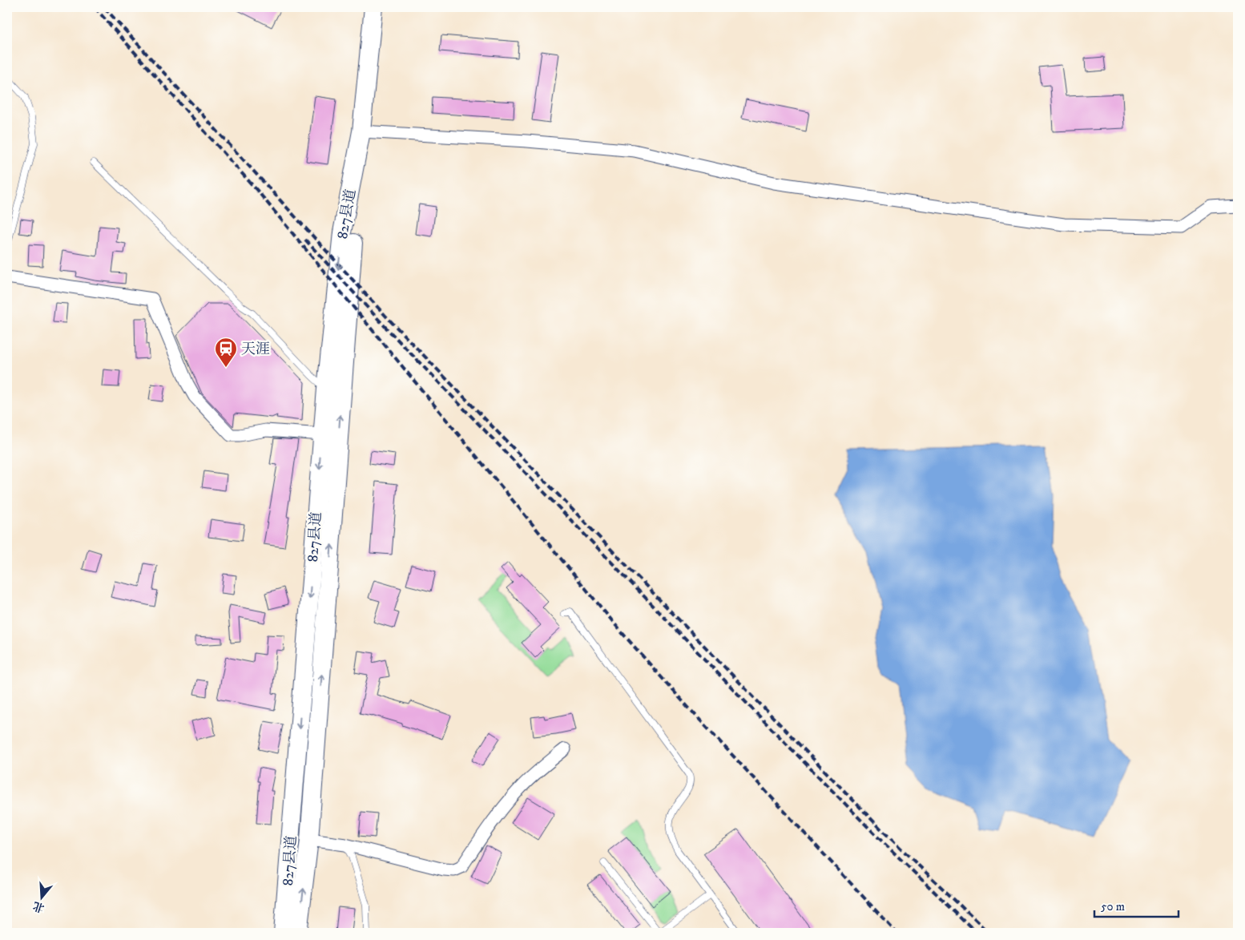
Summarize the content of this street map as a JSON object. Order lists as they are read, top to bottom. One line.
{"streets":{"main road":["827县道"]},"places":{"station":["天涯"]},"scale_bar":"50 m","north":"bottom"}
